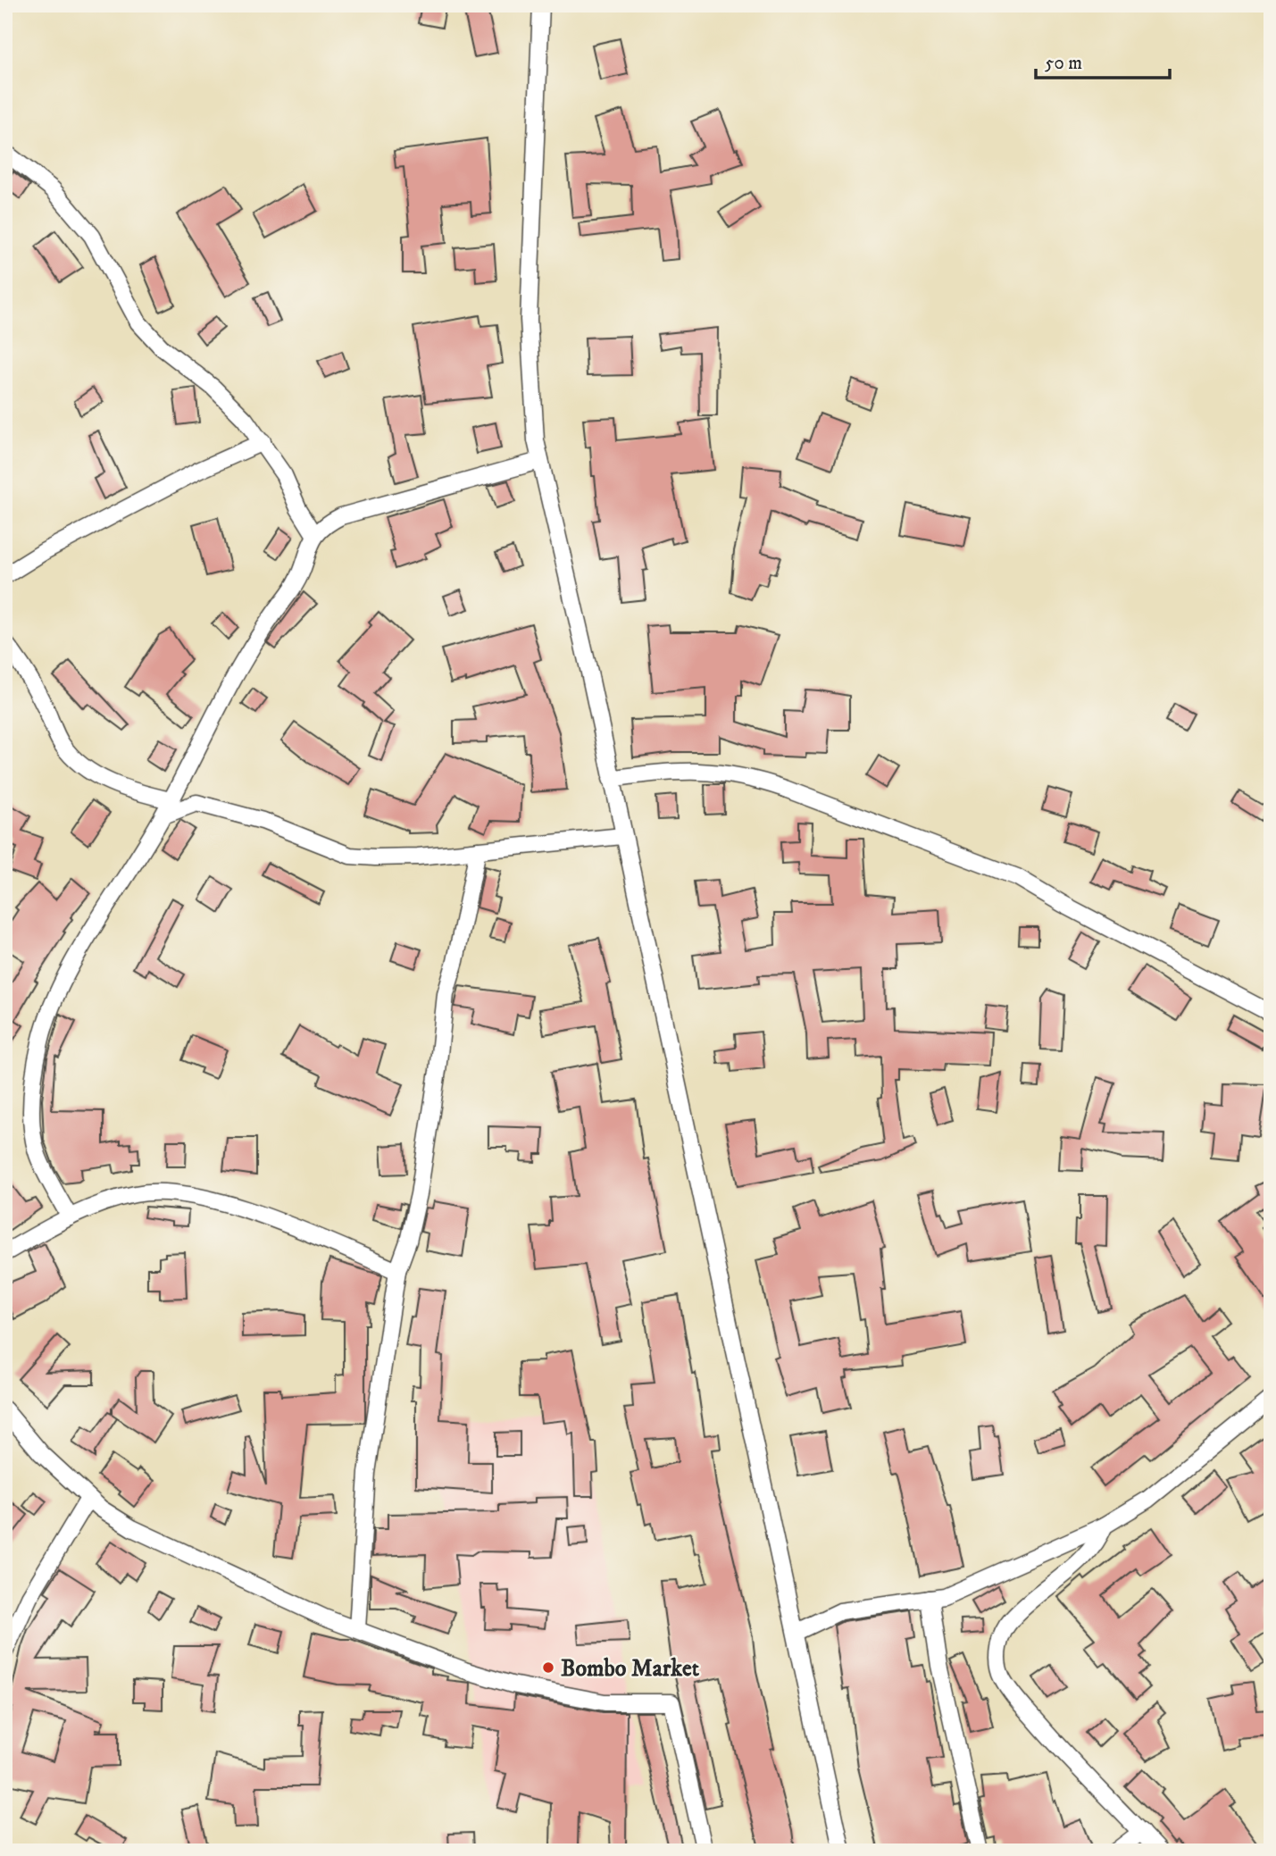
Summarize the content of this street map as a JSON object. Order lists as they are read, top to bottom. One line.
{"places":["Bombo Market"],"scale_bar":"50 m"}
